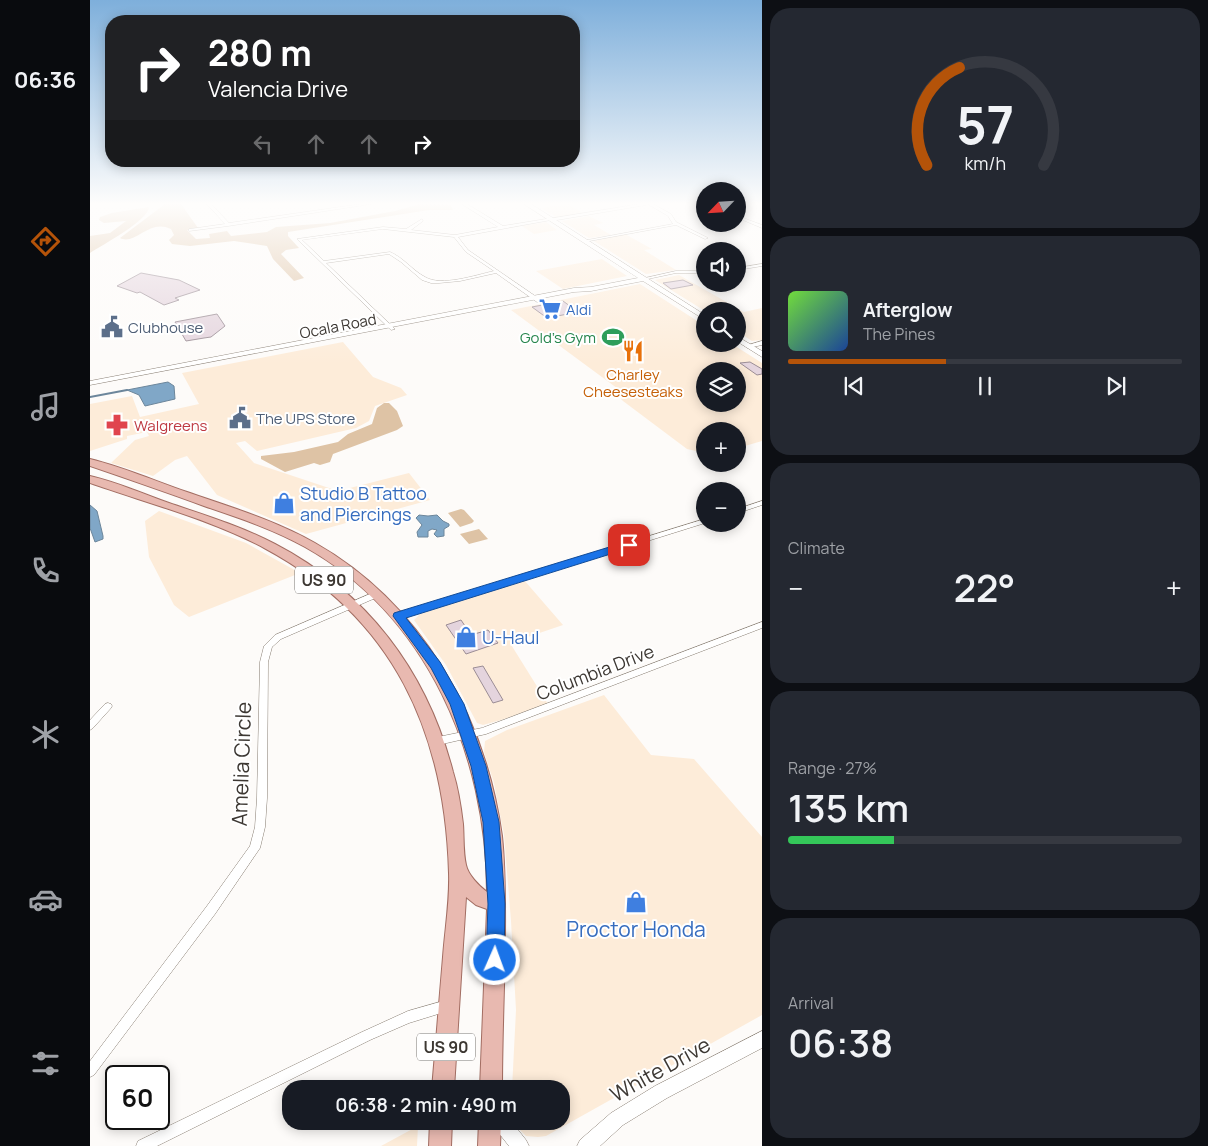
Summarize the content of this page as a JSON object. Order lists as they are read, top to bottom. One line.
{"streets":{"main road":["Ocala Road","US 90"],"street":["Columbia Drive","Amelia Circle","White Drive"]},"crossings":[["US 90","Columbia Drive"],["US 90","Amelia Circle"]],"places":{"supermarket":["Aldi"],"public building":["Clubhouse","The UPS Store"],"sports":["Gold's Gym"],"restaurant":["Charley Cheesesteaks"],"pharmacy":["Walgreens"],"shop":["Studio B Tattoo and Piercings","U-Haul","Proctor Honda"]},"north":"bottom left","page":{"tabs":"06:36","turn":["280 m","Valencia Drive"],"map_buttons":["+","−"],"song":["Afterglow","The Pines"],"tile":["Climate",["Range · 27%","135 km"],["Arrival","06:38"]],"heat":["−","22°","+"],"limit":"60","trip":"06:38 · 2 min · 490 m","gauge":["57","km/h"]}}
